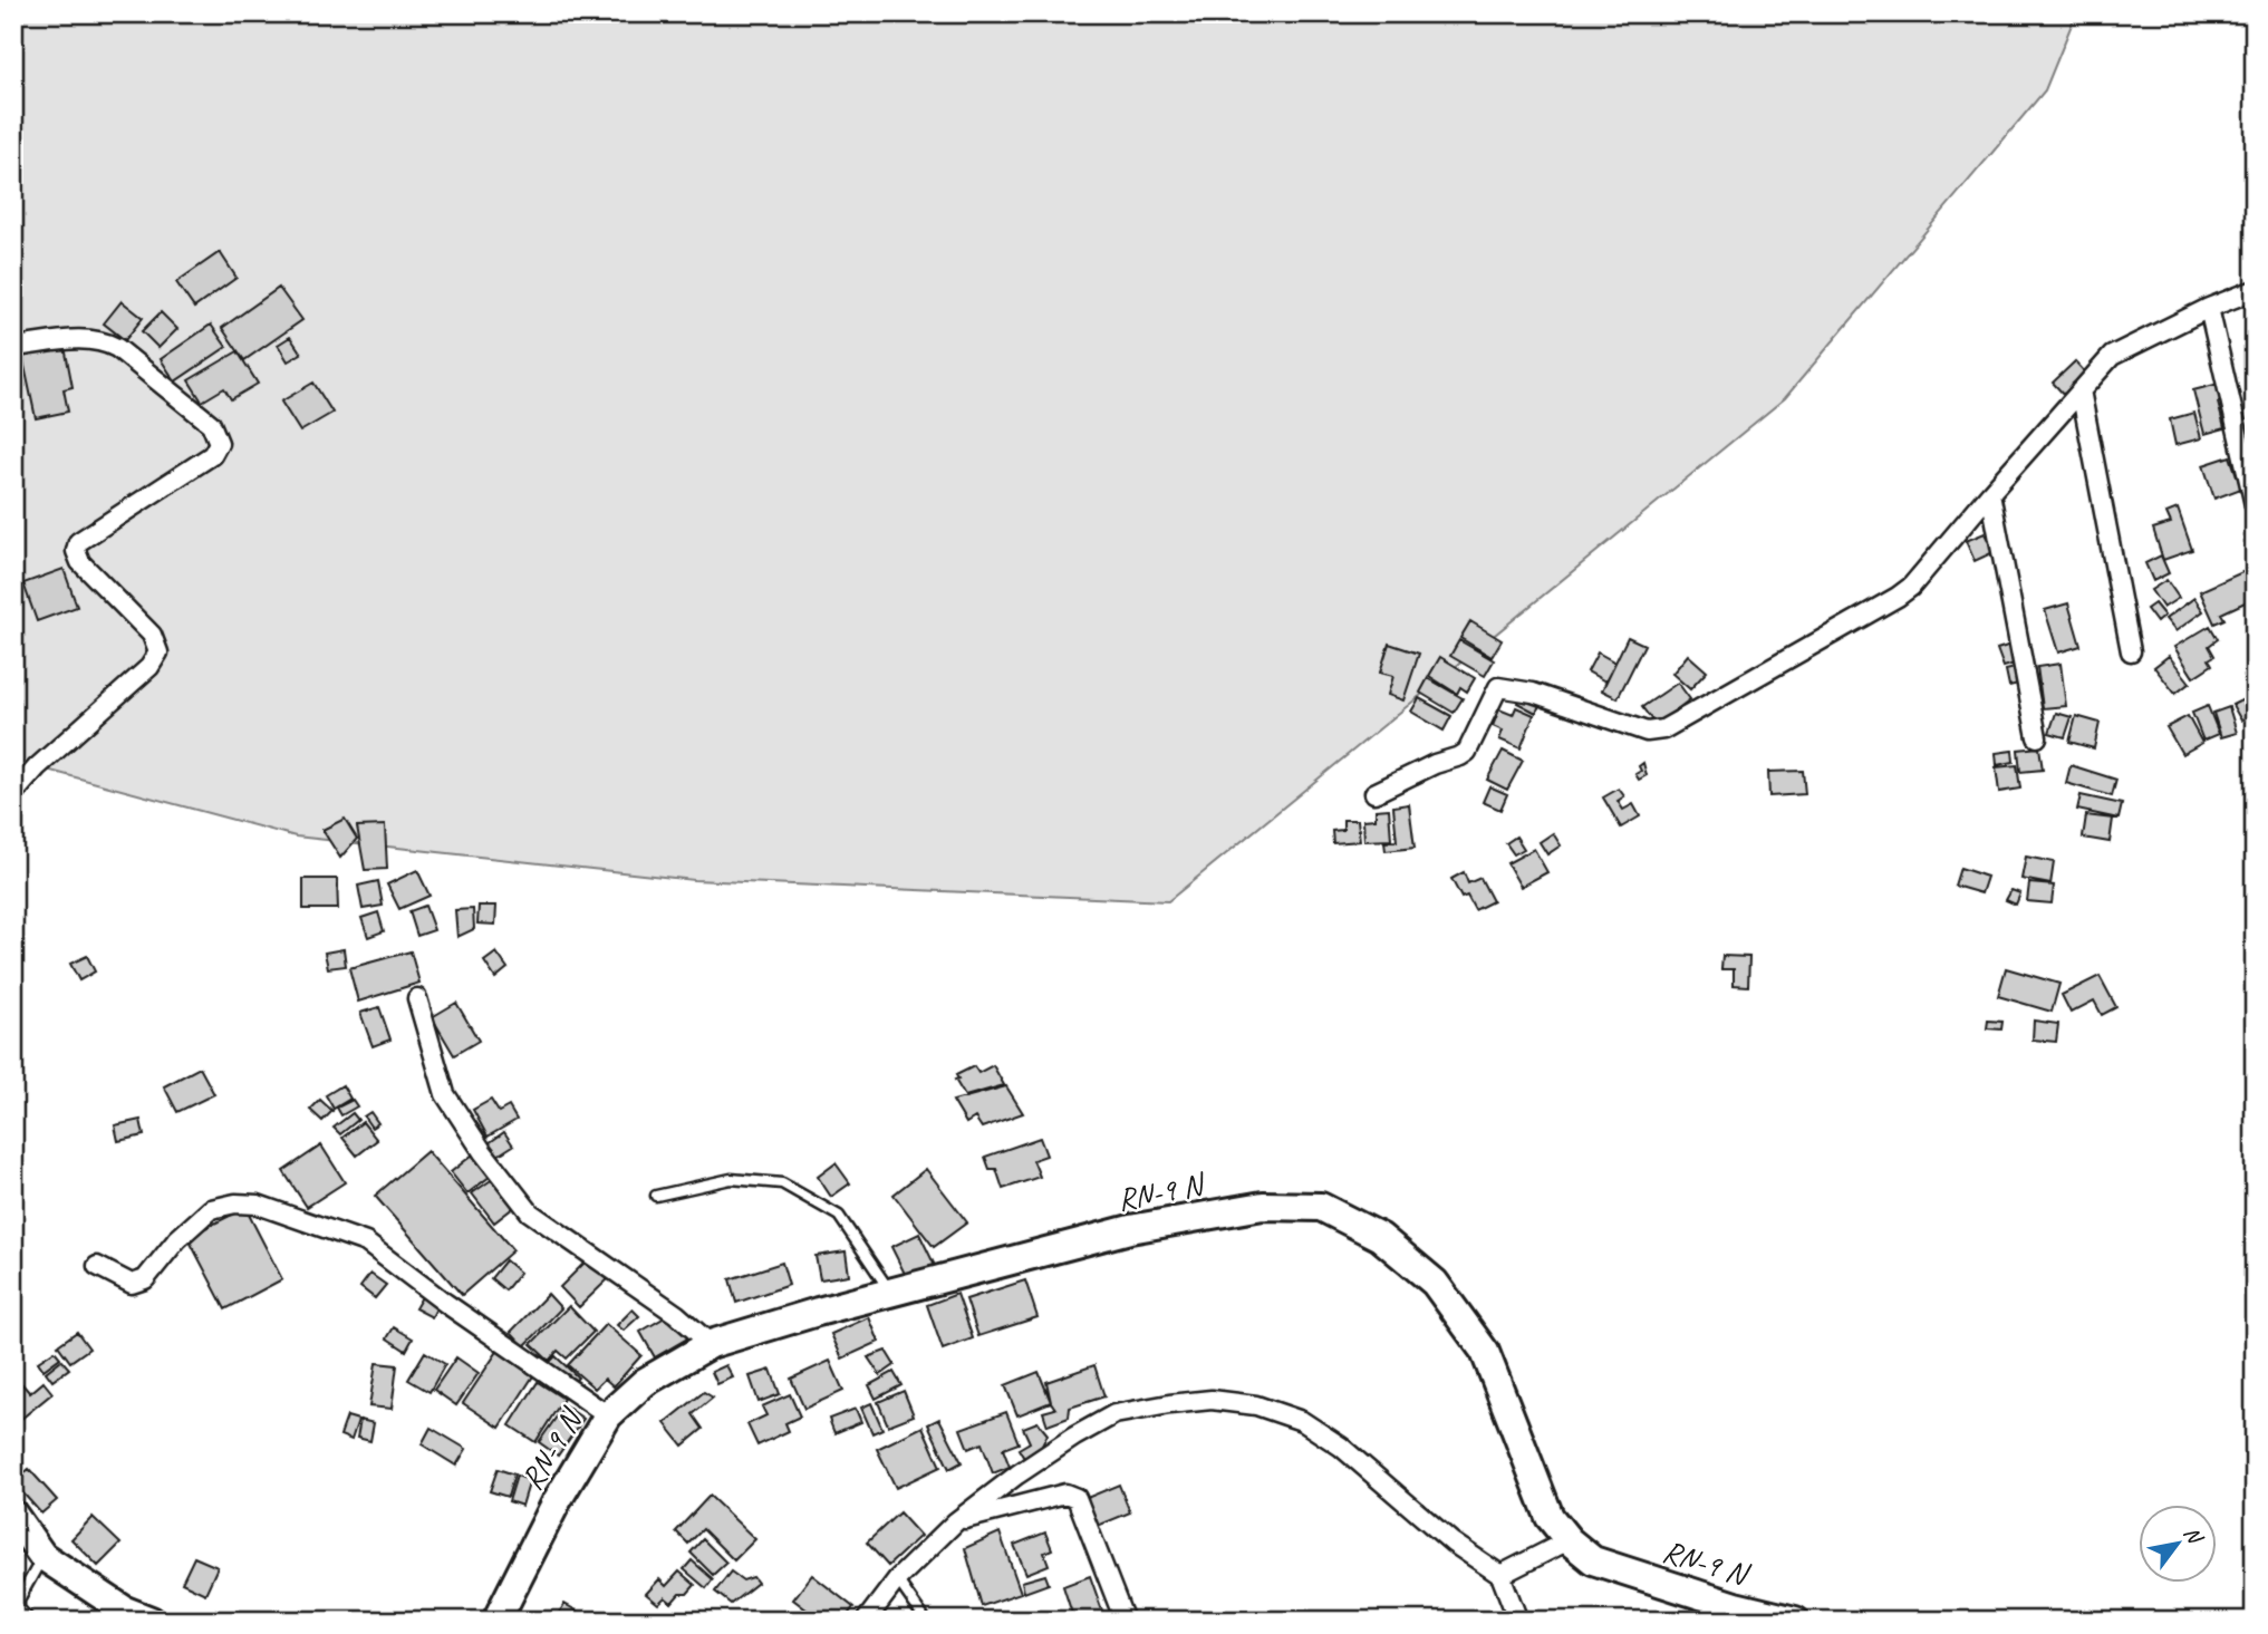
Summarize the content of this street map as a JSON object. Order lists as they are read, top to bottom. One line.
{"streets":{"main road":["RN-9 N"]},"north":"top right"}
